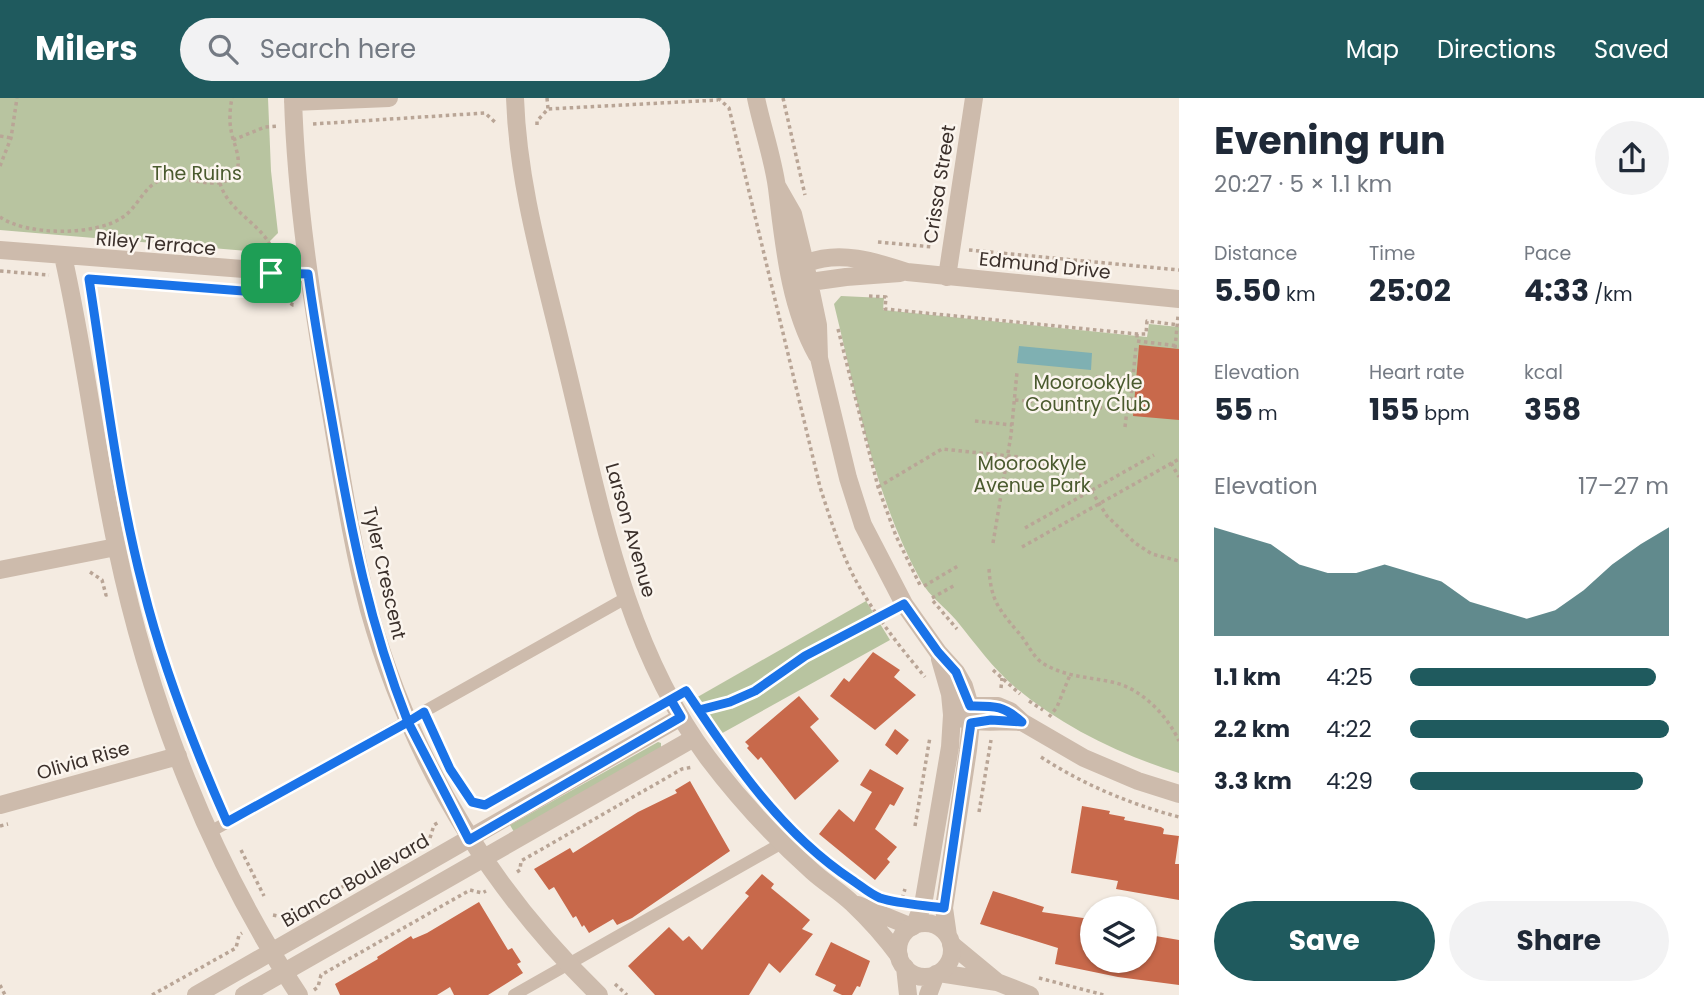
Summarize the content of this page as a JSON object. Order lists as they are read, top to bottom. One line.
{"streets":{"street":["Crissa Street","Riley Terrace","Edmund Drive","Larson Avenue","Tyler Crescent","Olivia Rise","Bianca Boulevard"]},"crossings":[["Crissa Street","Edmund Drive"],["Riley Terrace","Tyler Crescent"],["Larson Avenue","Bianca Boulevard"],["Tyler Crescent","Bianca Boulevard"]],"parks":["The Ruins","Moorookyle Country Club","Moorookyle Avenue Park"],"page":{"header":"Milers","search":"Search here","nav":["Map","Directions","Saved"],"heading":["Evening run","20:27 · 5 × 1.1 km"],"stats":[["Distance","5.50 km"],["Time","25:02"],["Pace","4:33 /km"],["Elevation","55 m"],["Heart rate","155 bpm"],["kcal","358"]],"chart":["Elevation","17–27 m"],"list":[{"name":"1.1 km","note":"4:25"},{"name":"2.2 km","note":"4:22"},{"name":"3.3 km","note":"4:29"}],"buttons":["Save","Share"]}}
